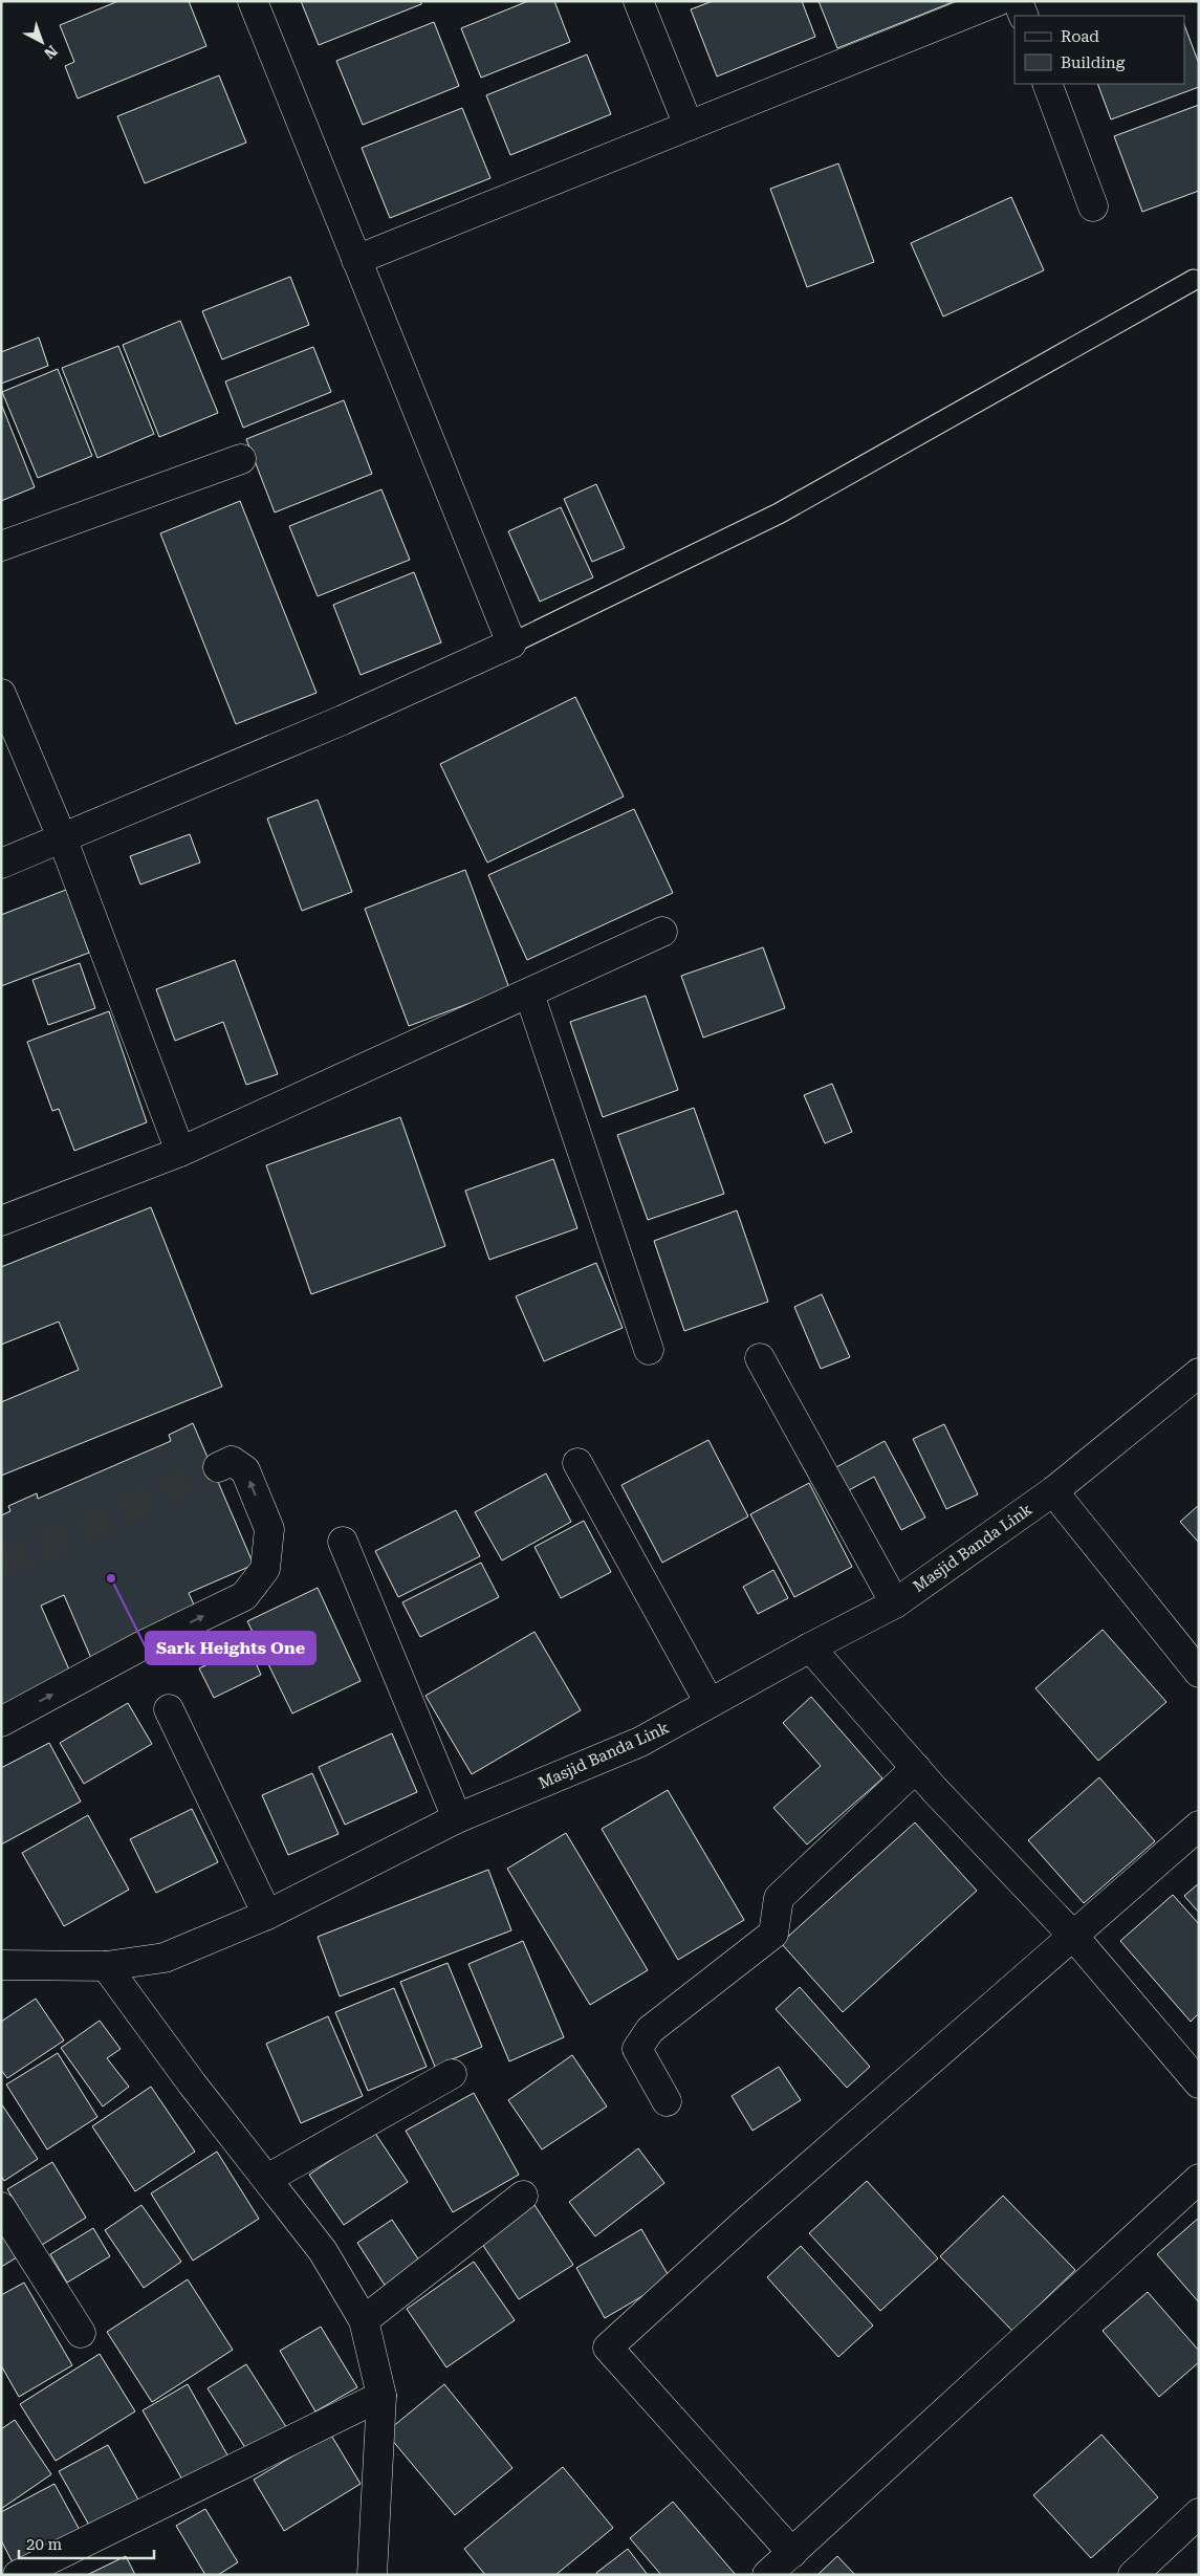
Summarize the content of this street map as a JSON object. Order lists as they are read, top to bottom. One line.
{"streets":{"street":["Masjid Banda Link"]},"places":["Sark Heights One"],"legend":["Road","Building"],"scale_bar":"20 m","north":"bottom right"}
